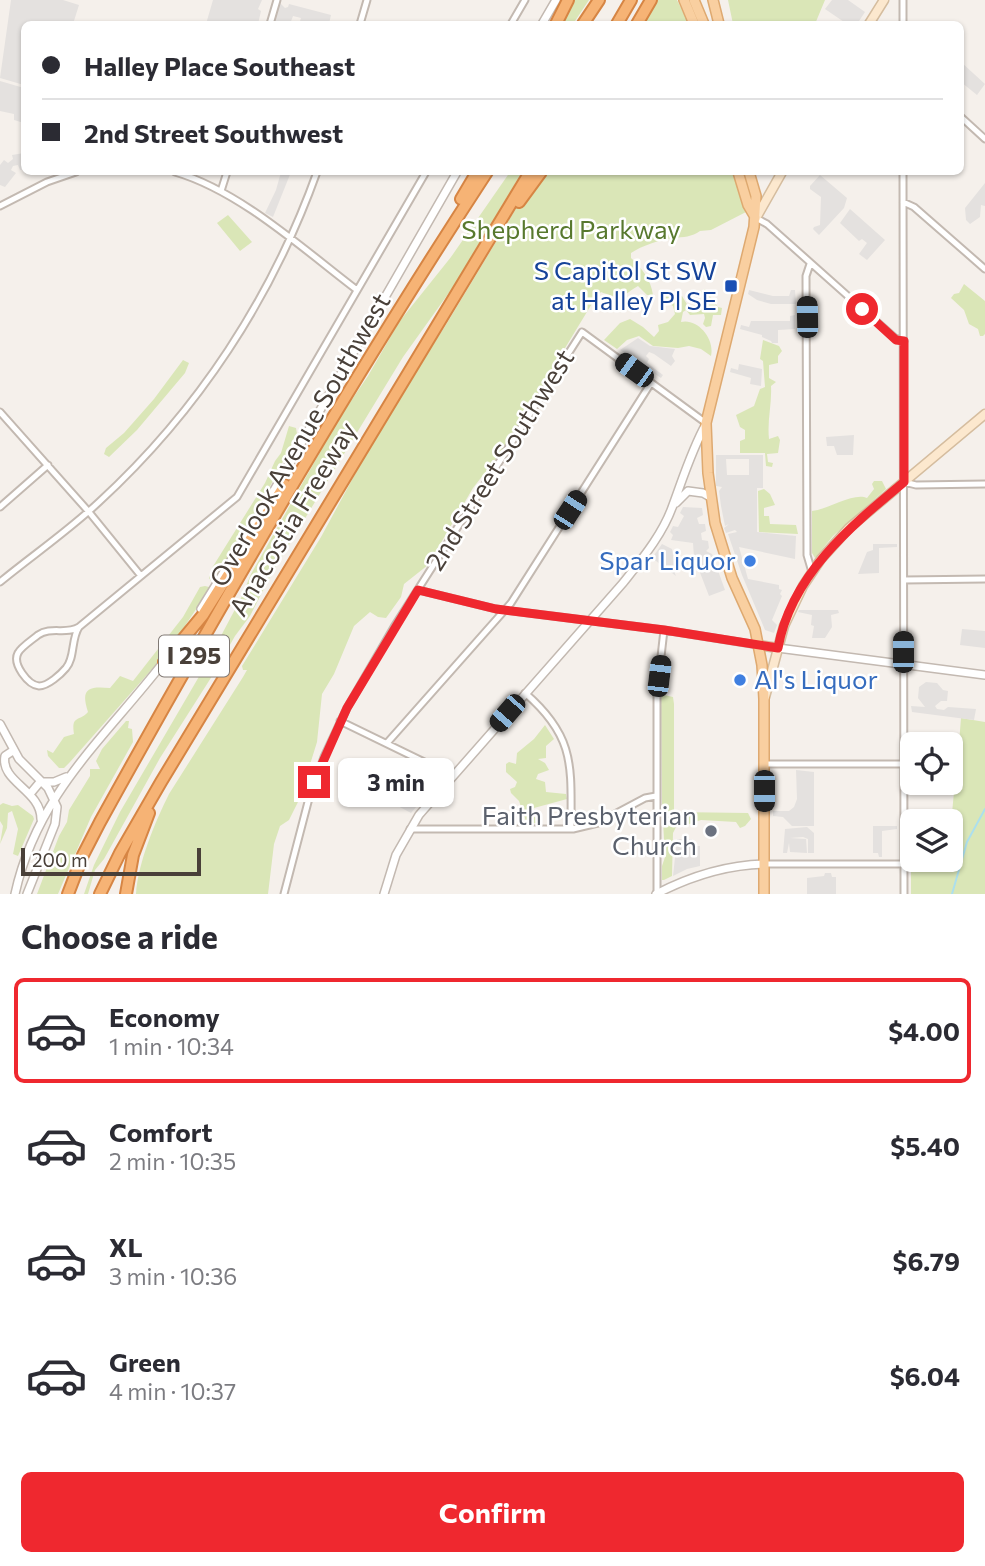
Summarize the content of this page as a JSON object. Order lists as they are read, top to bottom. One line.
{"streets":{"highway":["Anacostia Freeway","I 295"],"street":["Overlook Avenue Southwest","2nd Street Southwest"]},"parks":["Shepherd Parkway"],"places":{"transit":["S Capitol St SW at Halley Pl SE"],"other":["Spar Liquor","Al's Liquor","Faith Presbyterian Church"]},"scale_bar":"200 m","page":{"banner":["Halley Place Southeast","2nd Street Southwest"],"bubble":"3 min","scale":"200 m","heading":"Choose a ride","list":[{"name":"Economy","note":"1 min · 10:34","value":"$4.00"},{"name":"Comfort","note":"2 min · 10:35","value":"$5.40"},{"name":"XL","note":"3 min · 10:36","value":"$6.79"},{"name":"Green","note":"4 min · 10:37","value":"$6.04"}],"buttons":"Confirm"}}
